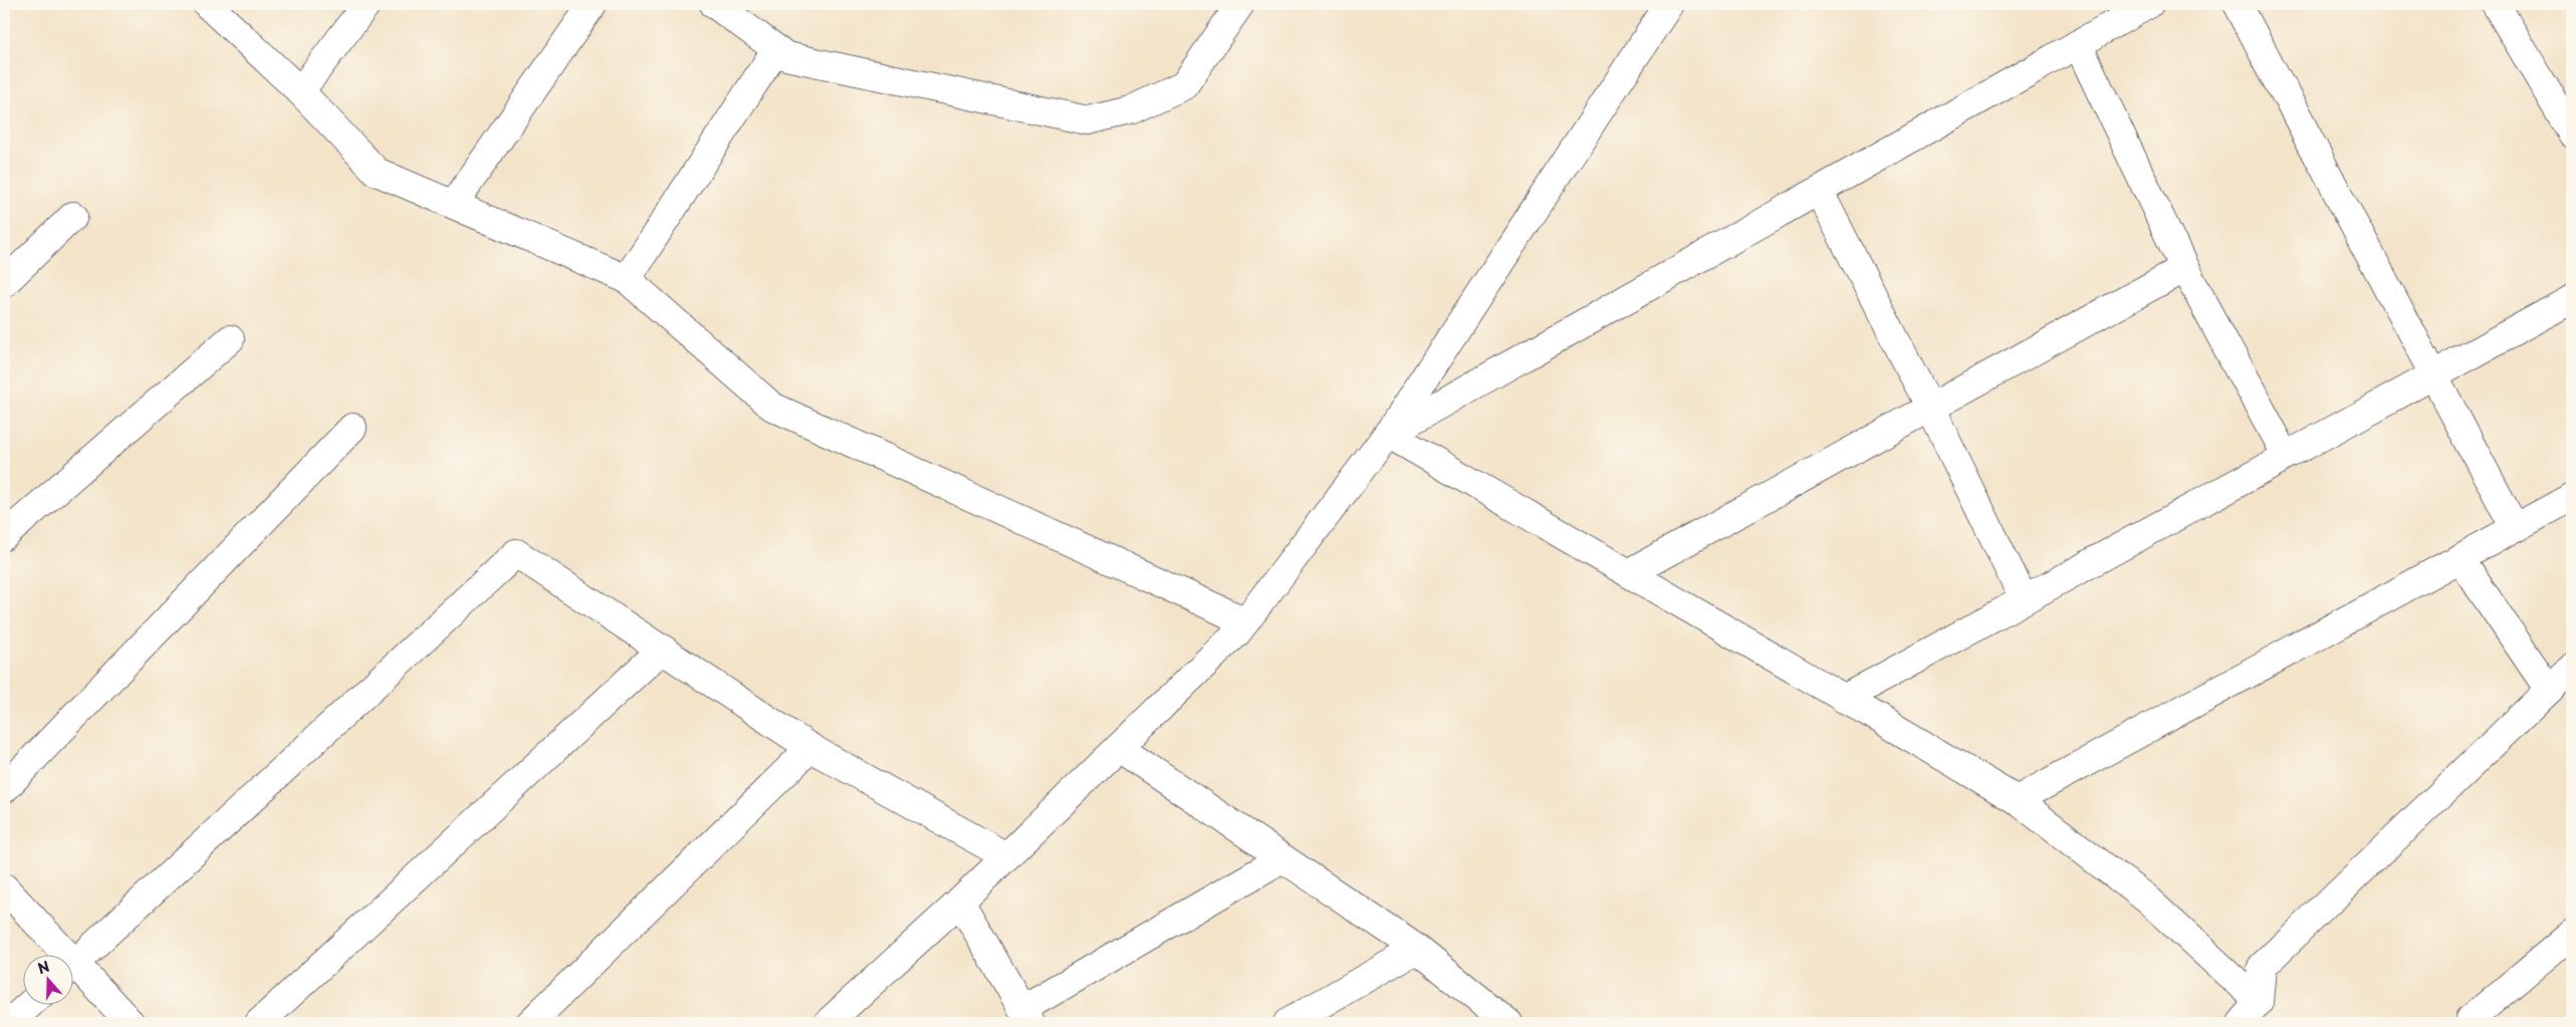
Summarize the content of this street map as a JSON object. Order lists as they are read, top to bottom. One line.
{"north":"top"}
